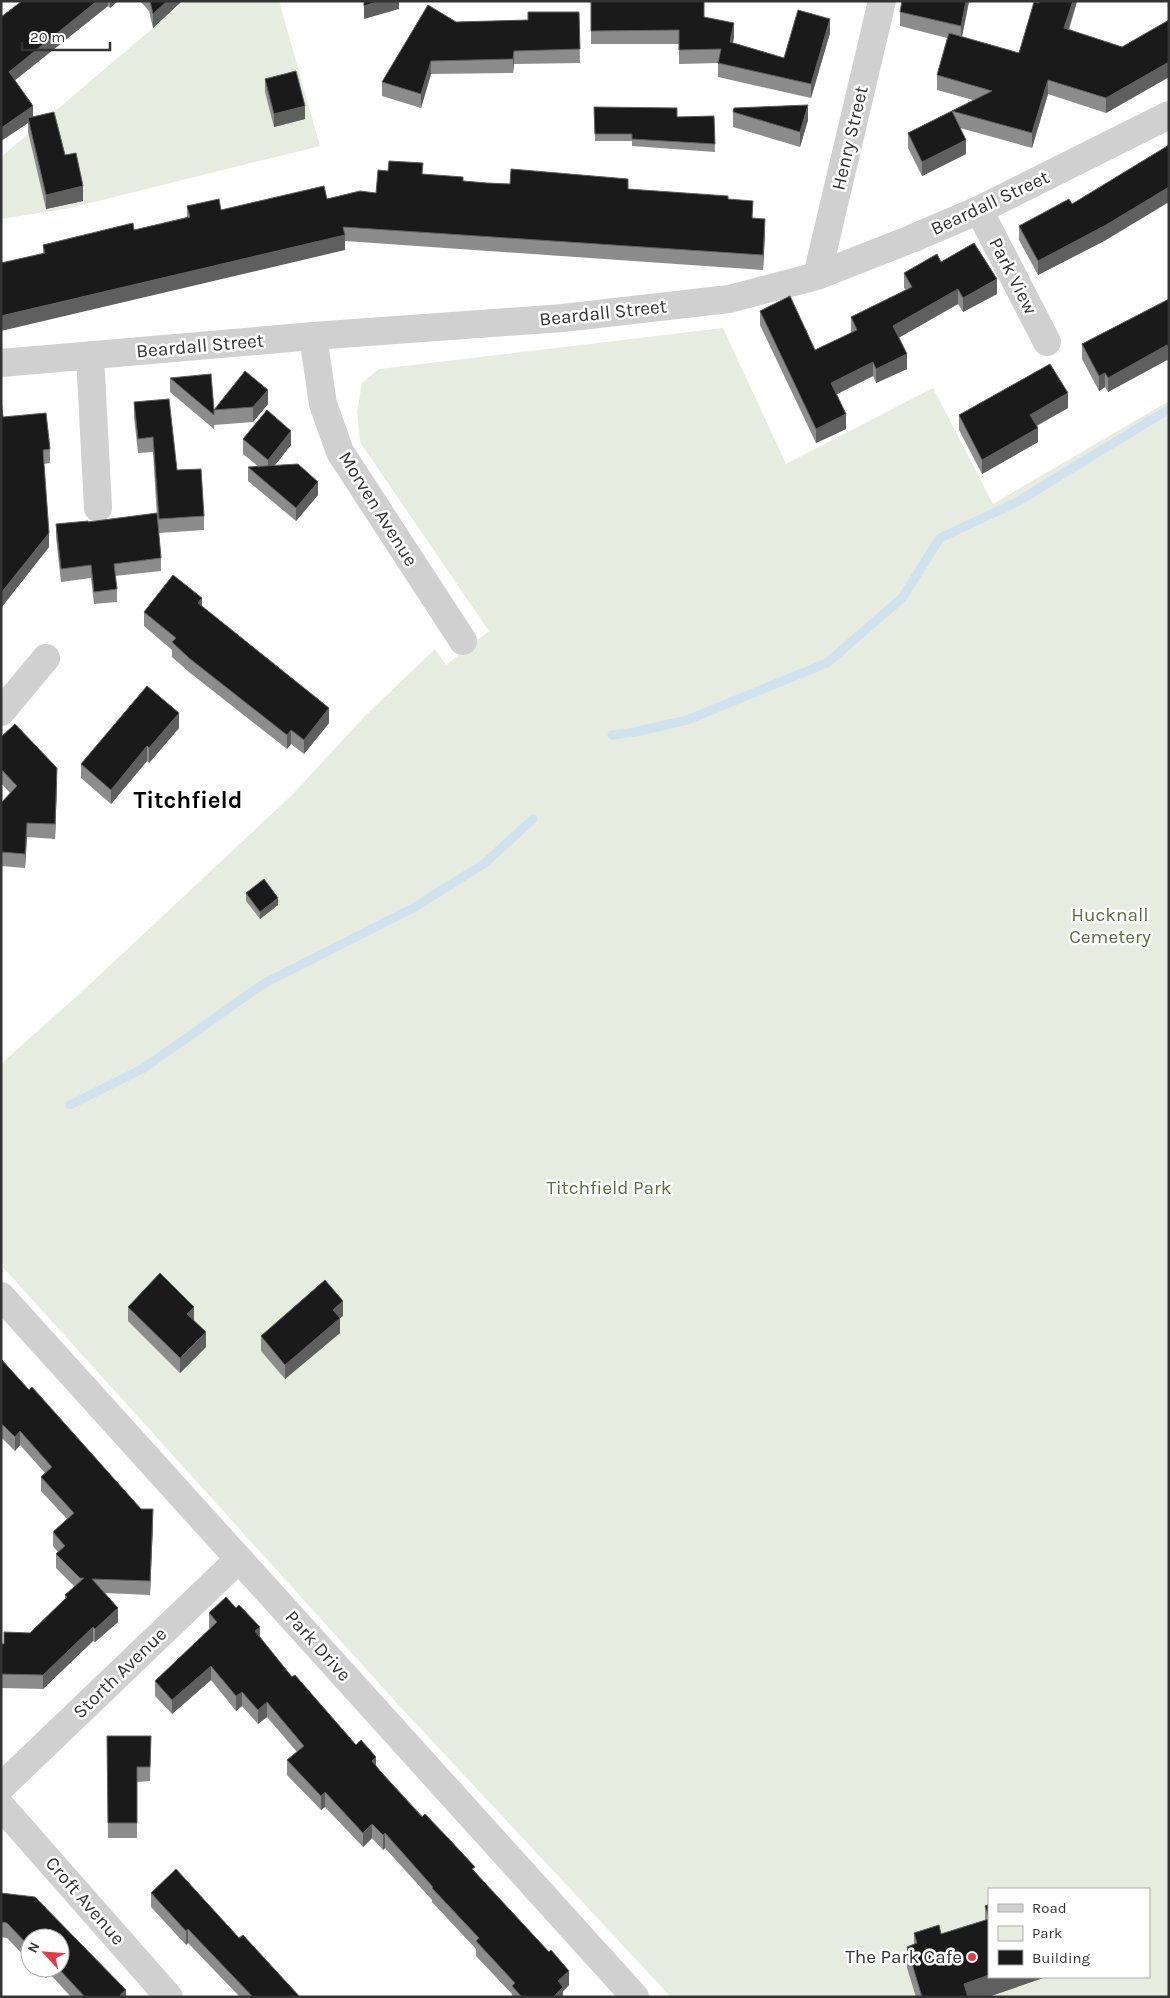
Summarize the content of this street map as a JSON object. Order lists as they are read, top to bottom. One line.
{"streets":{"street":["Henry Street","Beardall Street","Park View","Morven Avenue","Park Drive","Storth Avenue","Croft Avenue"]},"crossings":[["Henry Street","Beardall Street"],["Beardall Street","Park View"],["Beardall Street","Morven Avenue"],["Park Drive","Storth Avenue"]],"districts":["Titchfield"],"parks":["Hucknall Cemetery","Titchfield Park"],"places":["The Park Cafe"],"legend":["Road","Park","Building"],"scale_bar":"20 m","north":"top left"}
